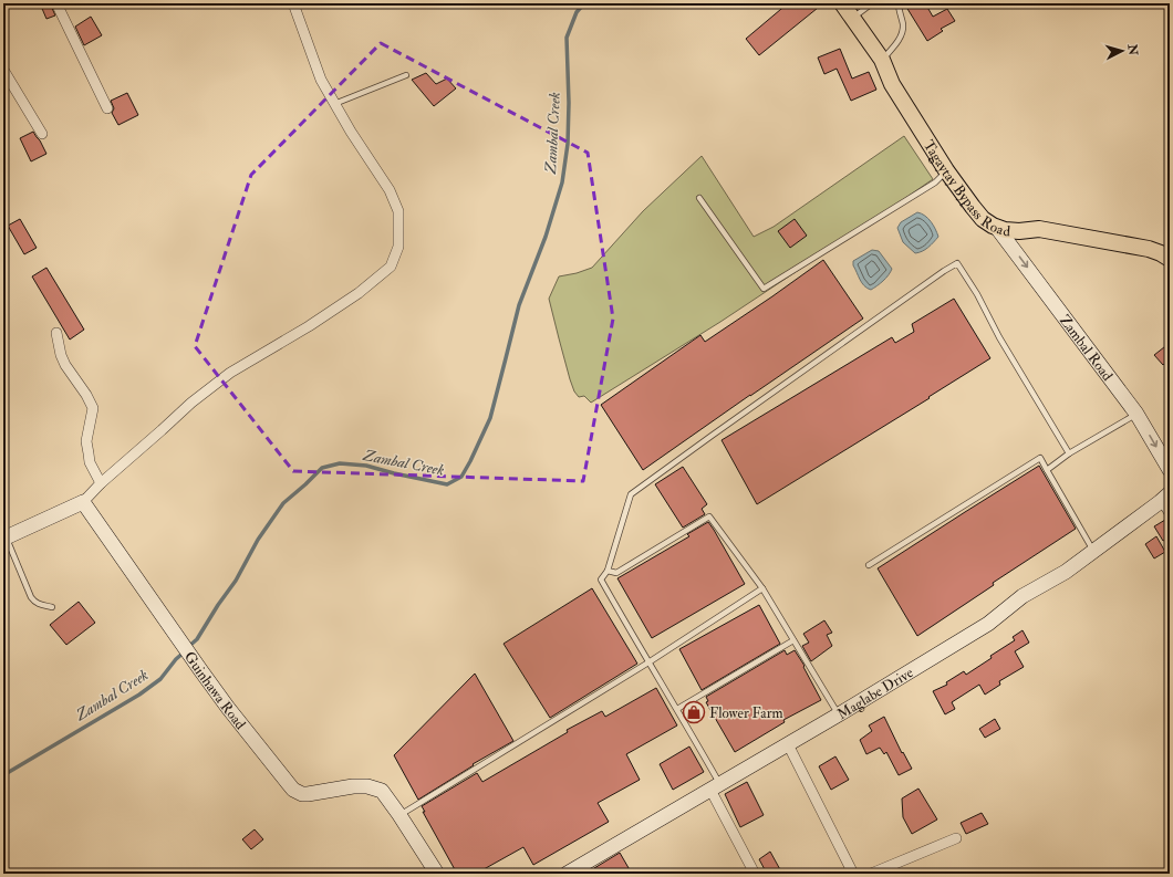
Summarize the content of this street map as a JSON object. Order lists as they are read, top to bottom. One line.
{"streets":{"main road":["Tagaytay Bypass Road"],"street":["Zambal Road","Guinhawa Road","Maglabe Drive"]},"crossings":[["Tagaytay Bypass Road","Zambal Road"]],"one_way":["Zambal Road"],"water":["Zambal Creek"],"places":{"shop":["Flower Farm"]},"north":"right"}
